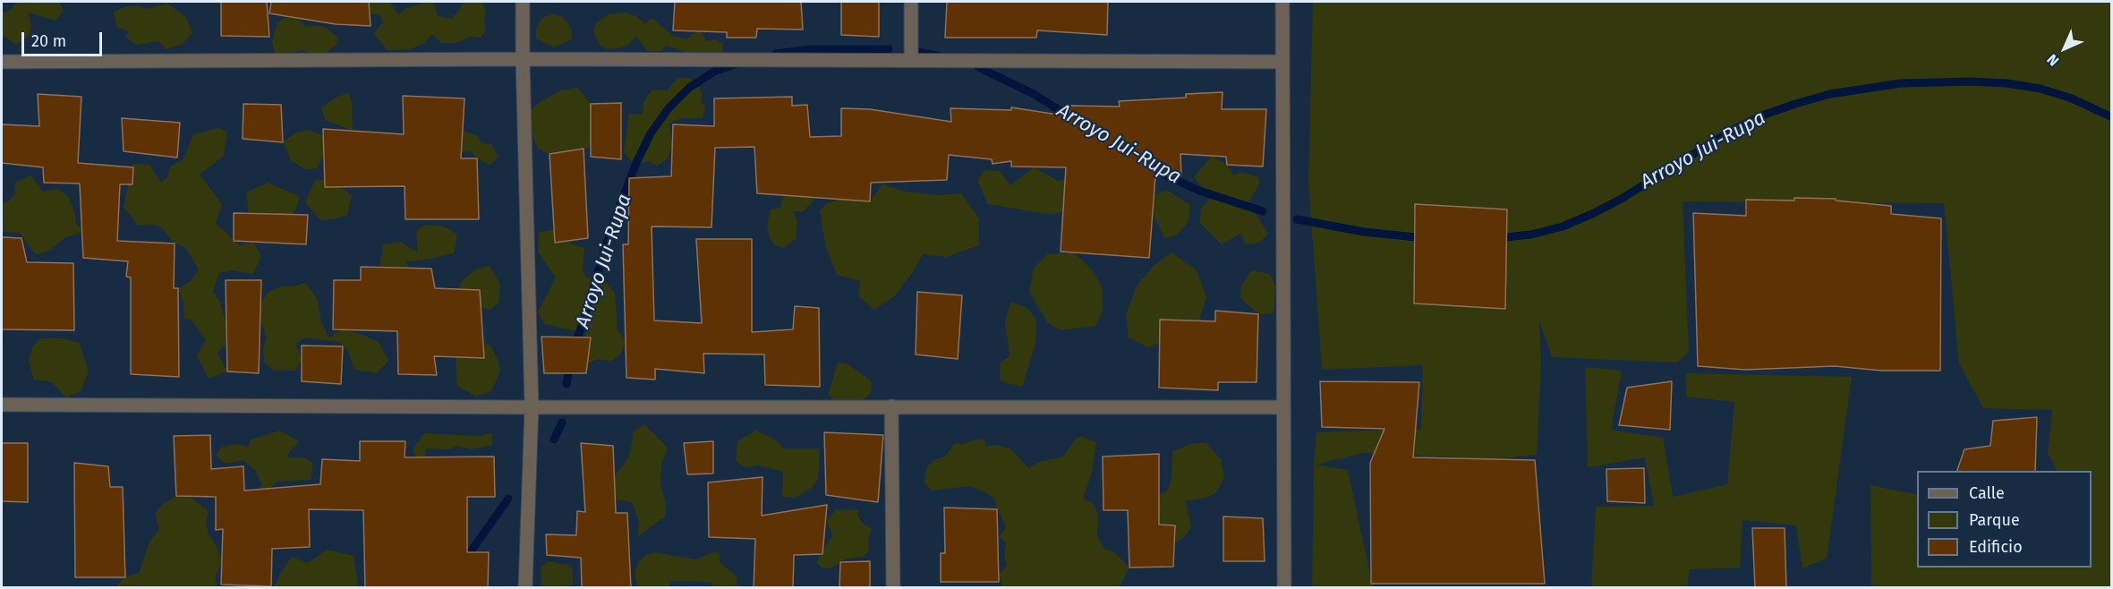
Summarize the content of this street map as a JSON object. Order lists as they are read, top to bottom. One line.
{"water":["Arroyo Jui-Rupa"],"legend":["Calle","Parque","Edificio"],"scale_bar":"20 m","north":"bottom left"}
